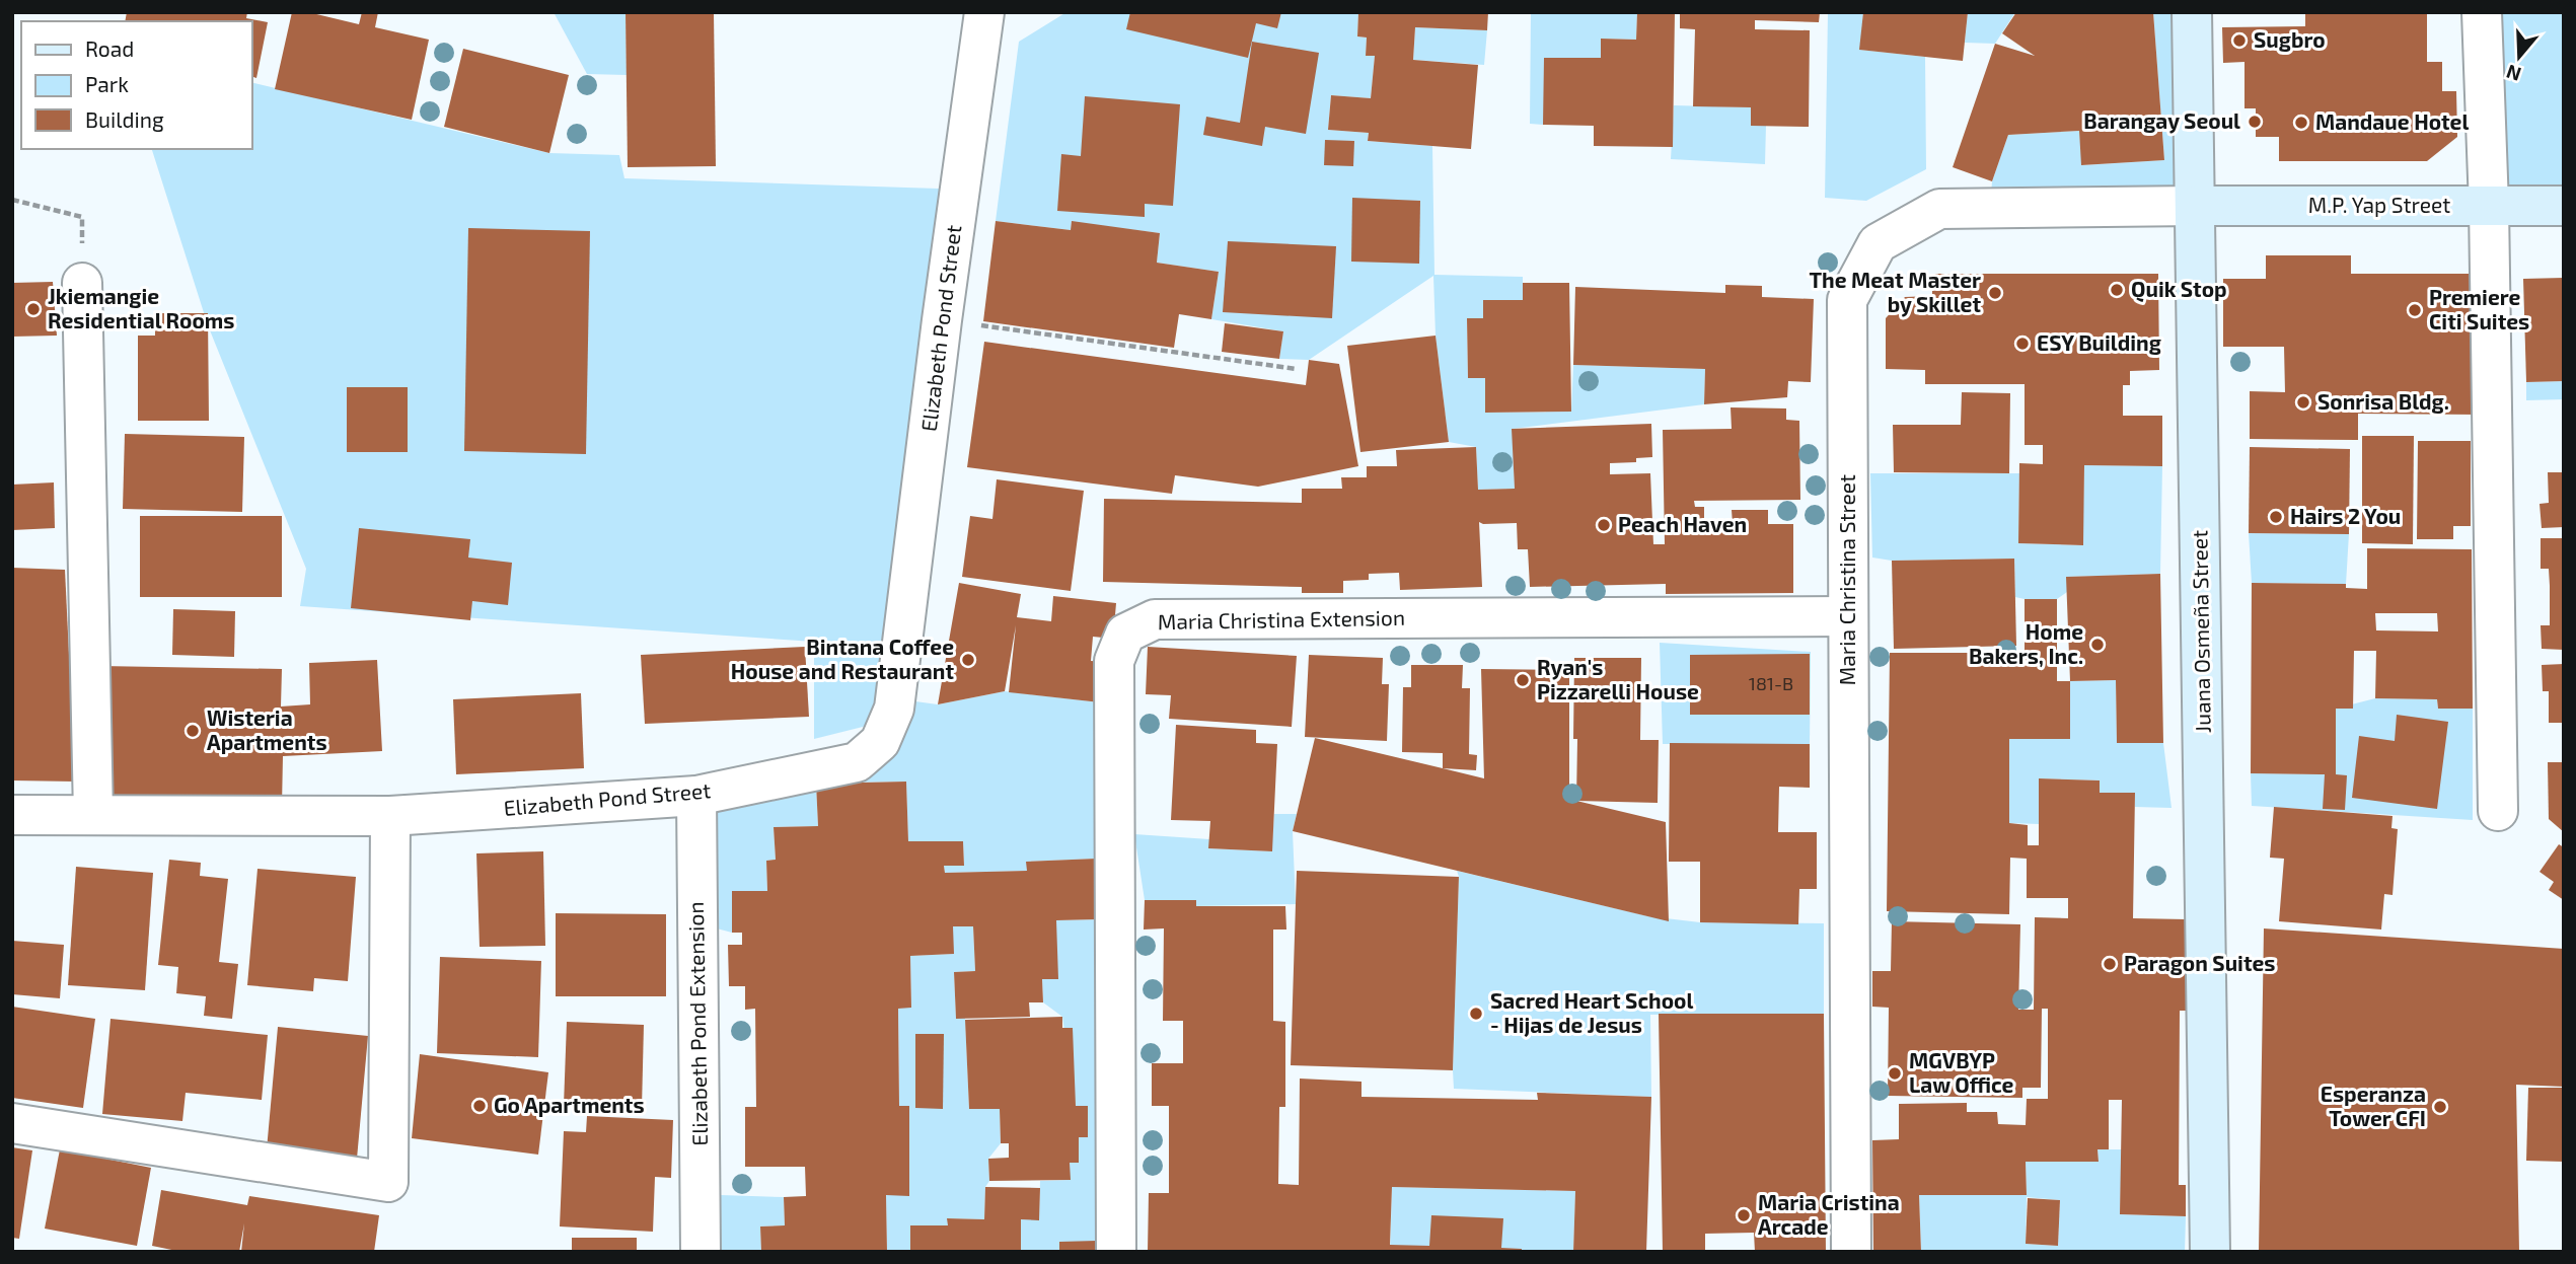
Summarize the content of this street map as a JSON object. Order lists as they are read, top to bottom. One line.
{"streets":{"street":["M.P. Yap Street","Elizabeth Pond Street","Maria Christina Street","Maria Christina Extension","Juana Osmeña Street","Elizabeth Pond Extension"]},"crossings":[["M.P. Yap Street","Maria Christina Street"],["M.P. Yap Street","Juana Osmeña Street"],["Elizabeth Pond Street","Elizabeth Pond Extension"],["Maria Christina Street","Maria Christina Extension"],["Maria Christina Street","Juana Osmeña Street"]],"places":["Sugbro","Barangay Seoul","Mandaue Hotel","Quik Stop","The Meat Master by Skillet","Jkiemangie Residential Rooms","Premiere Citi Suites","ESY Building","Sonrisa Bldg.","Hairs 2 You","Peach Haven","Home Bakers, Inc.","Bintana Coffee House and Restaurant","Ryan's Pizzarelli House","Wisteria Apartments","Paragon Suites","Sacred Heart School - Hijas de Jesus","MGVBYP Law Office","Go Apartments","Esperanza Tower CFI","Maria Cristina Arcade"],"house_numbers":["181-B"],"legend":["Road","Park","Building"],"north":"bottom"}
